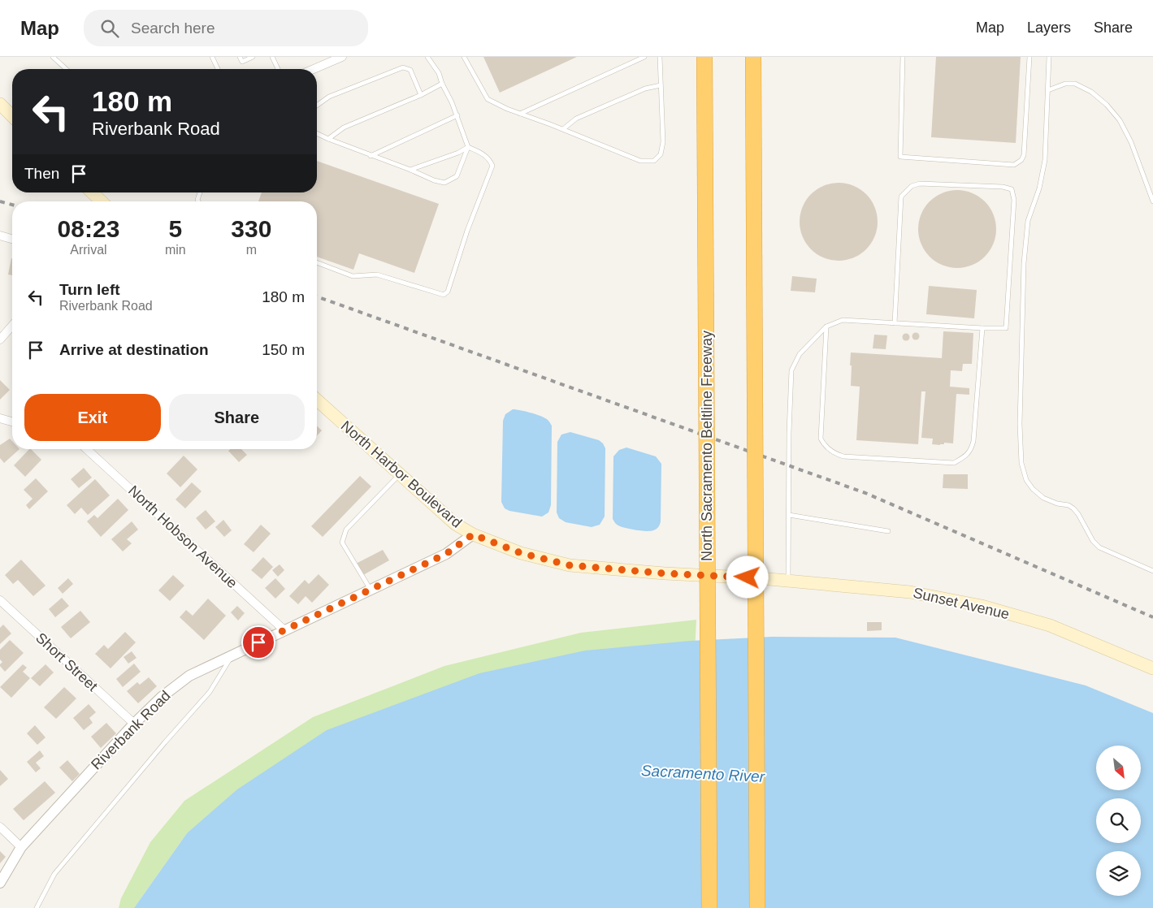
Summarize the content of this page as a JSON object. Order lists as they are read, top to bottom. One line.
{"streets":{"highway":["North Sacramento Beltline Freeway"],"main road":["North Harbor Boulevard","Sunset Avenue"],"street":["North Hobson Avenue","Short Street","Riverbank Road"]},"crossings":[["North Harbor Boulevard","Sunset Avenue"],["North Harbor Boulevard","Riverbank Road"],["North Hobson Avenue","Riverbank Road"],["Short Street","Riverbank Road"]],"water":["Sacramento River"],"north":"bottom right","page":{"header":"Map","search":"Search here","nav":["Map","Layers","Share"],"turn":["180 m","Riverbank Road"],"then":"Then","eta":["08:23","Arrival","5","min","330","m"],"list":[{"name":"Turn left","note":"Riverbank Road","value":"180 m"},{"name":"Arrive at destination","value":"150 m"}],"buttons":["Exit","Share"]}}
